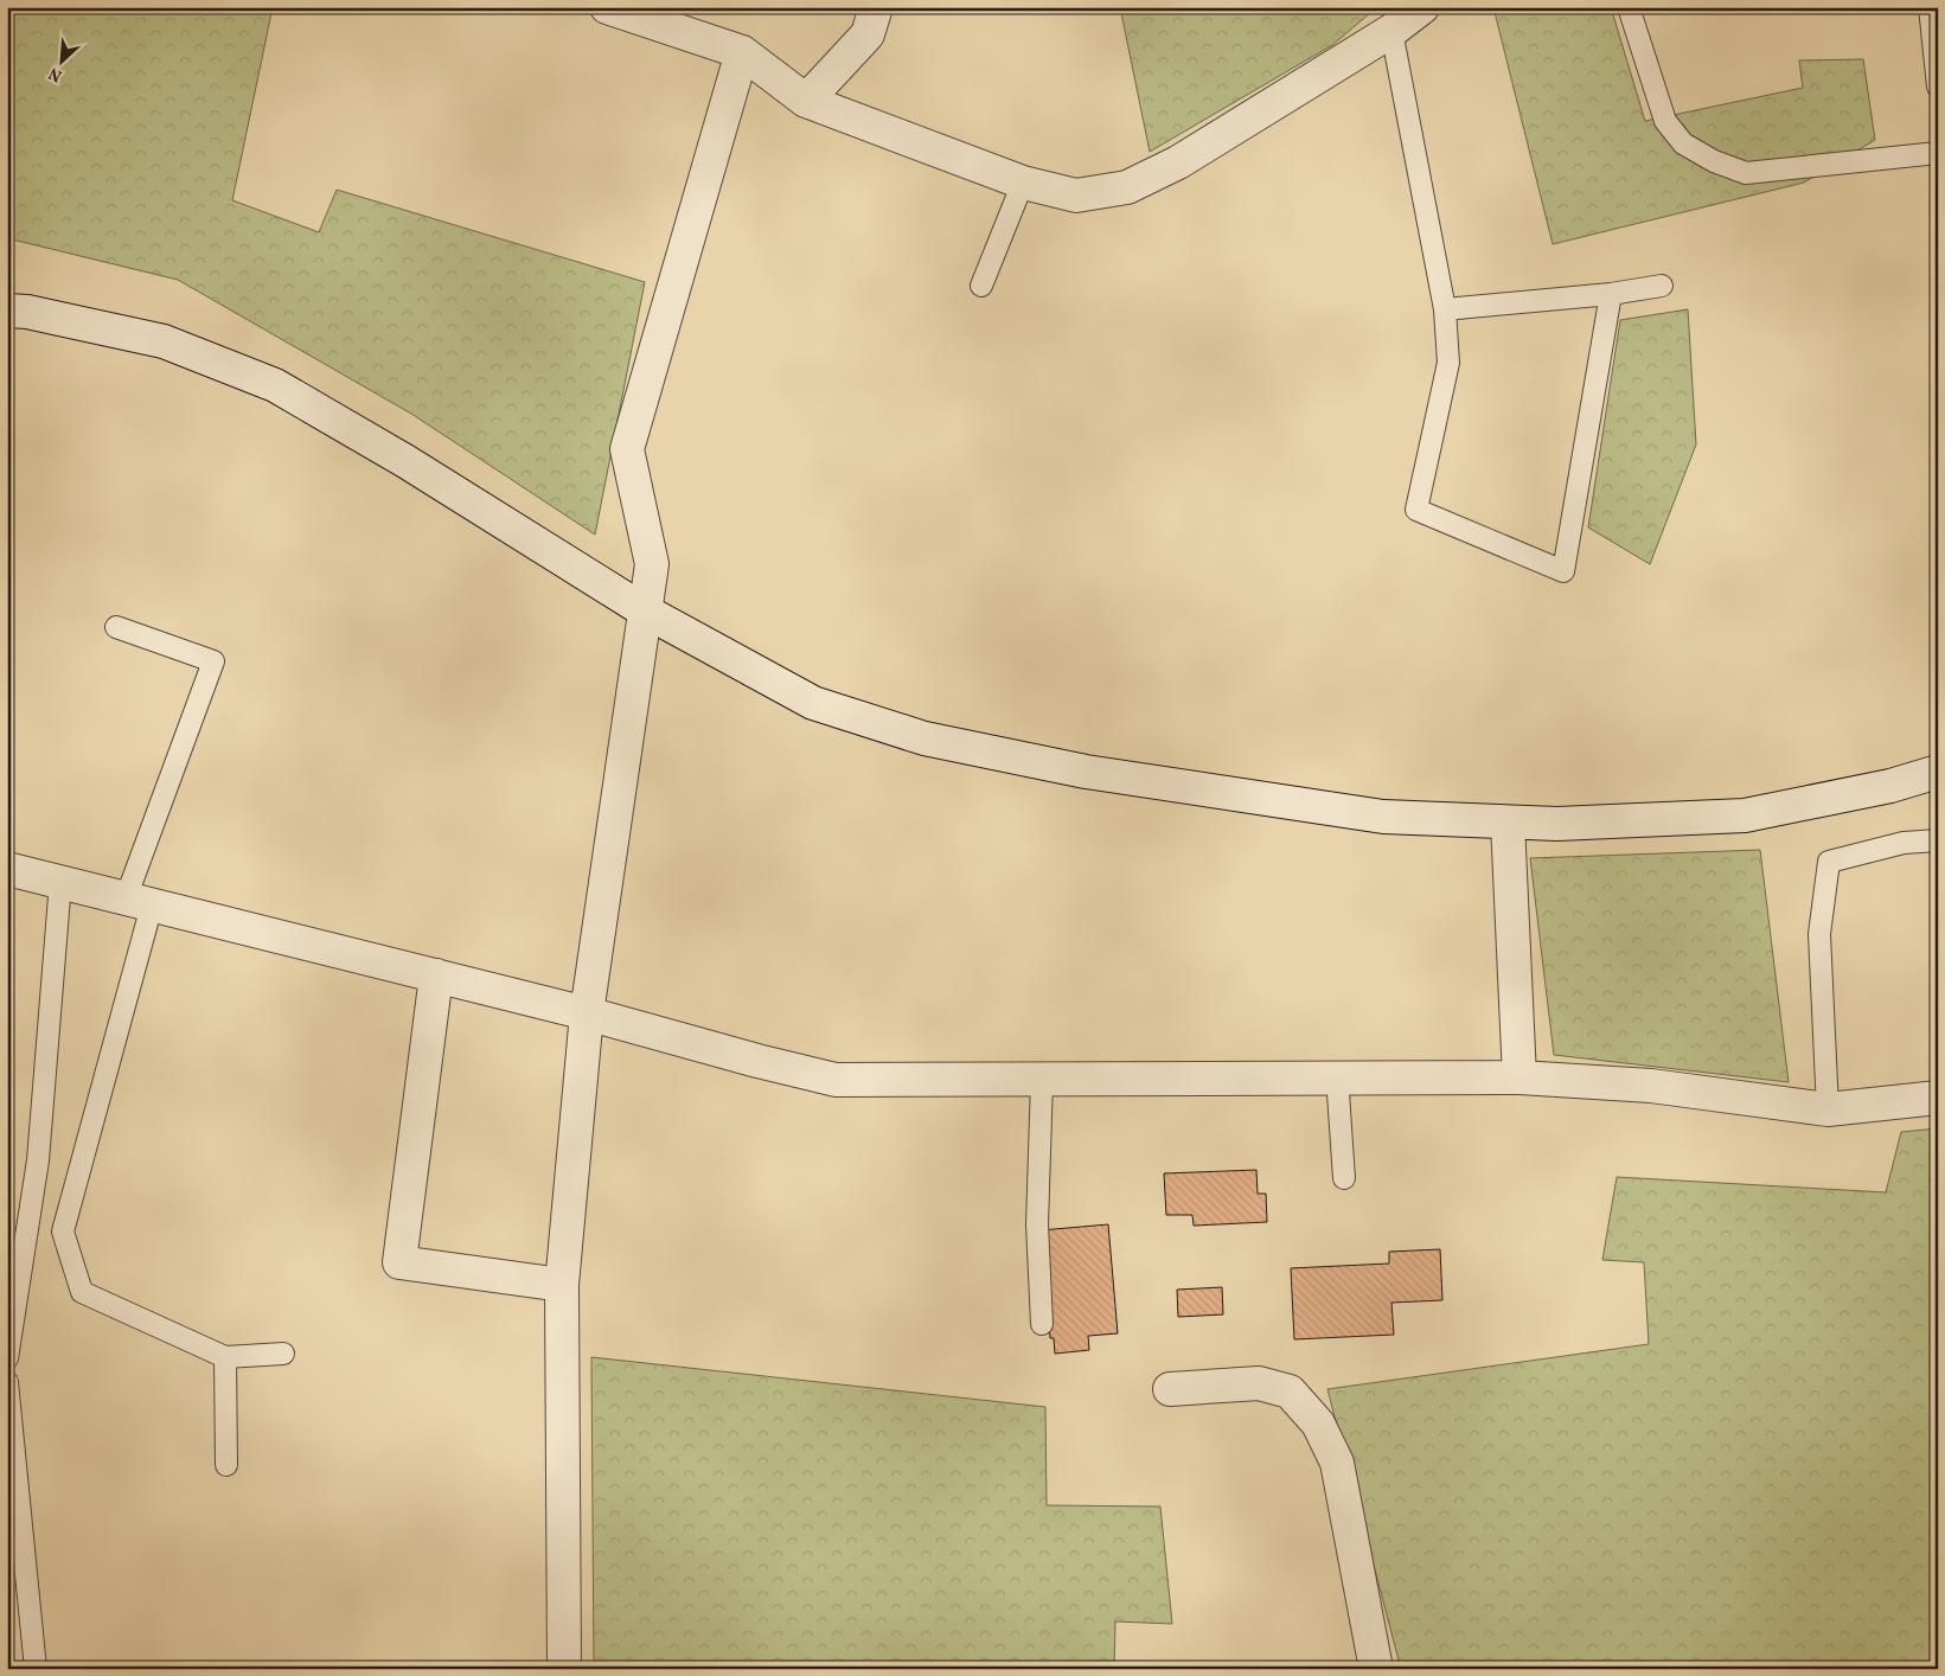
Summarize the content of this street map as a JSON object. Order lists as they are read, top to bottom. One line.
{"north":"bottom left"}
